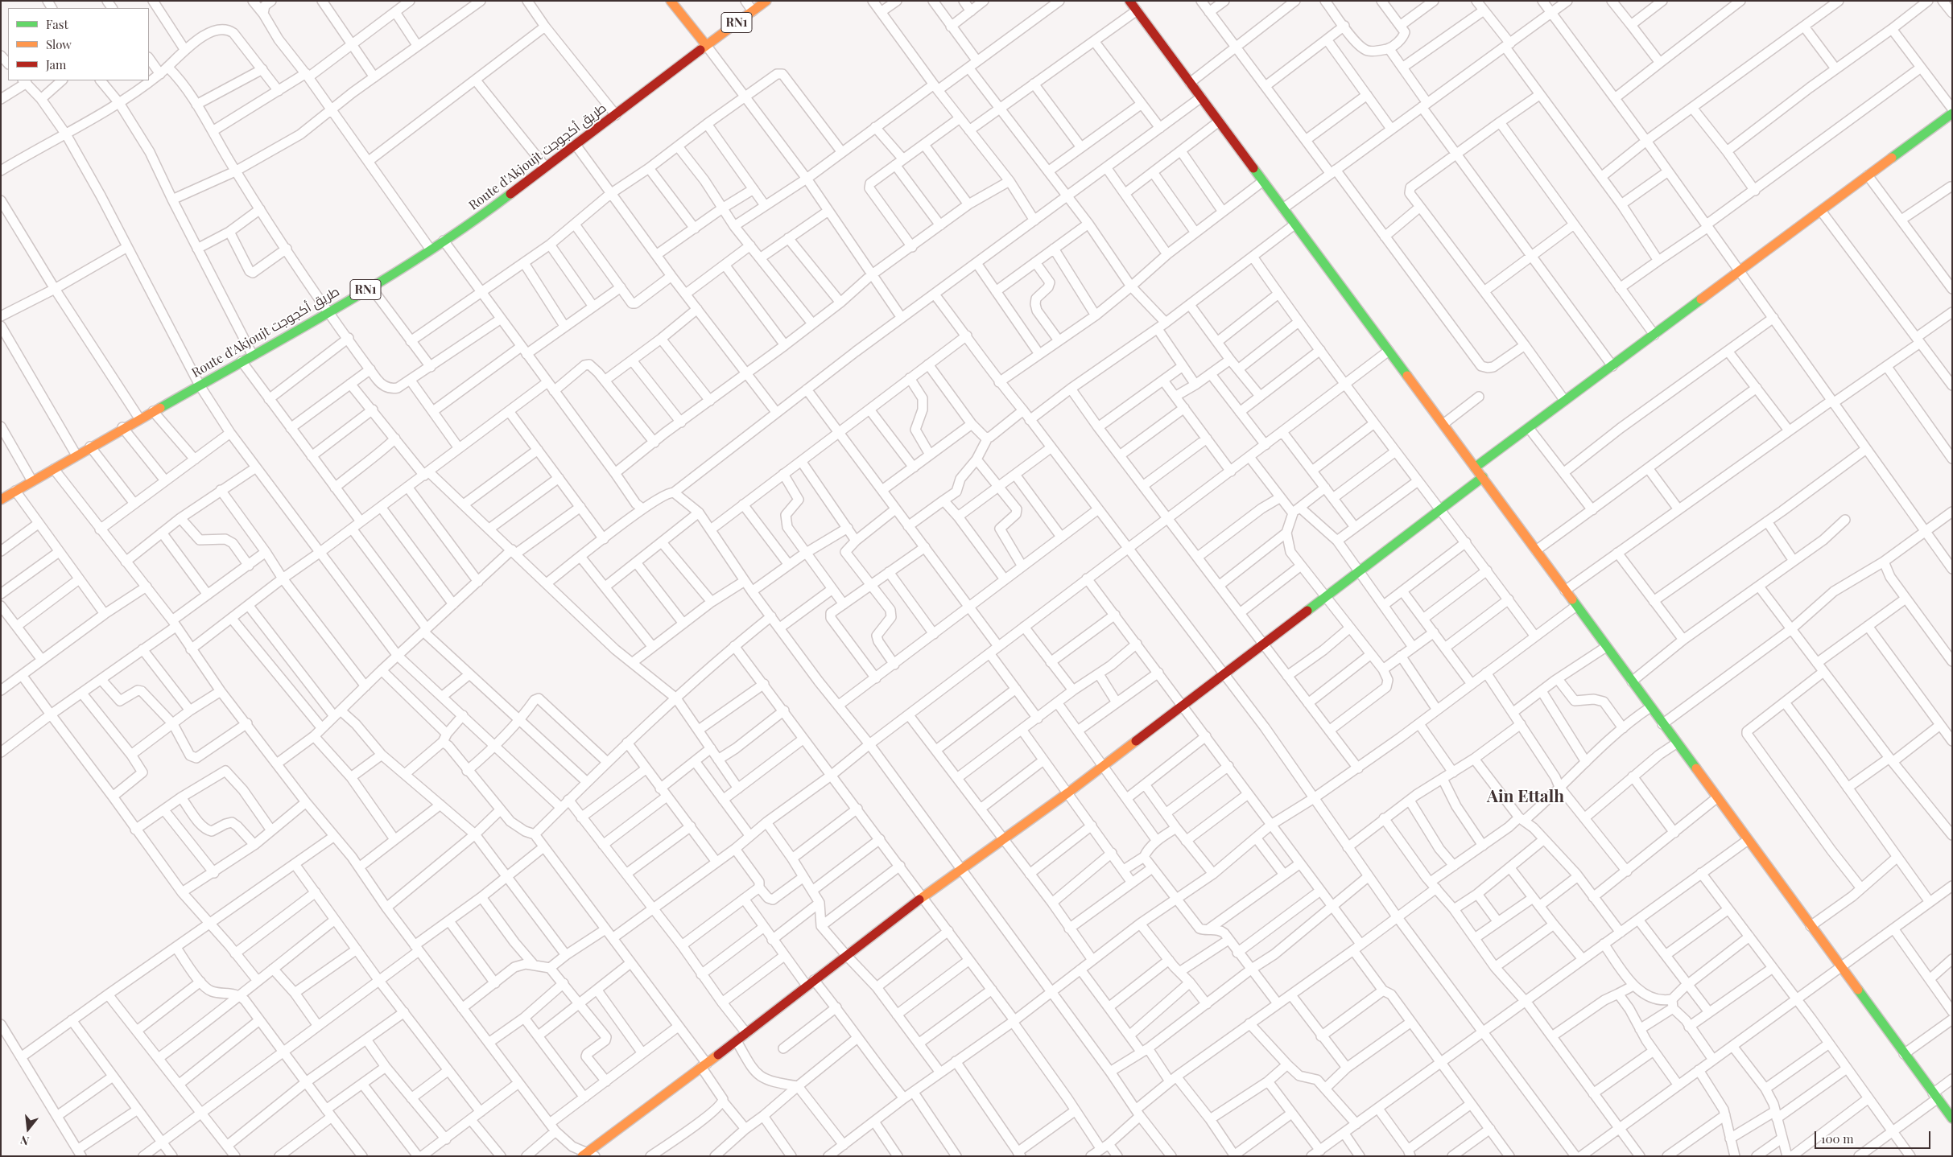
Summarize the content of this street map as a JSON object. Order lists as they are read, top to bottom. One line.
{"streets":{"main road":["RN1","Route d'Akjoujt طريق أكجوجت"]},"districts":["Ain Ettalh"],"legend":["Fast","Slow","Jam"],"scale_bar":"100 m","north":"bottom"}
